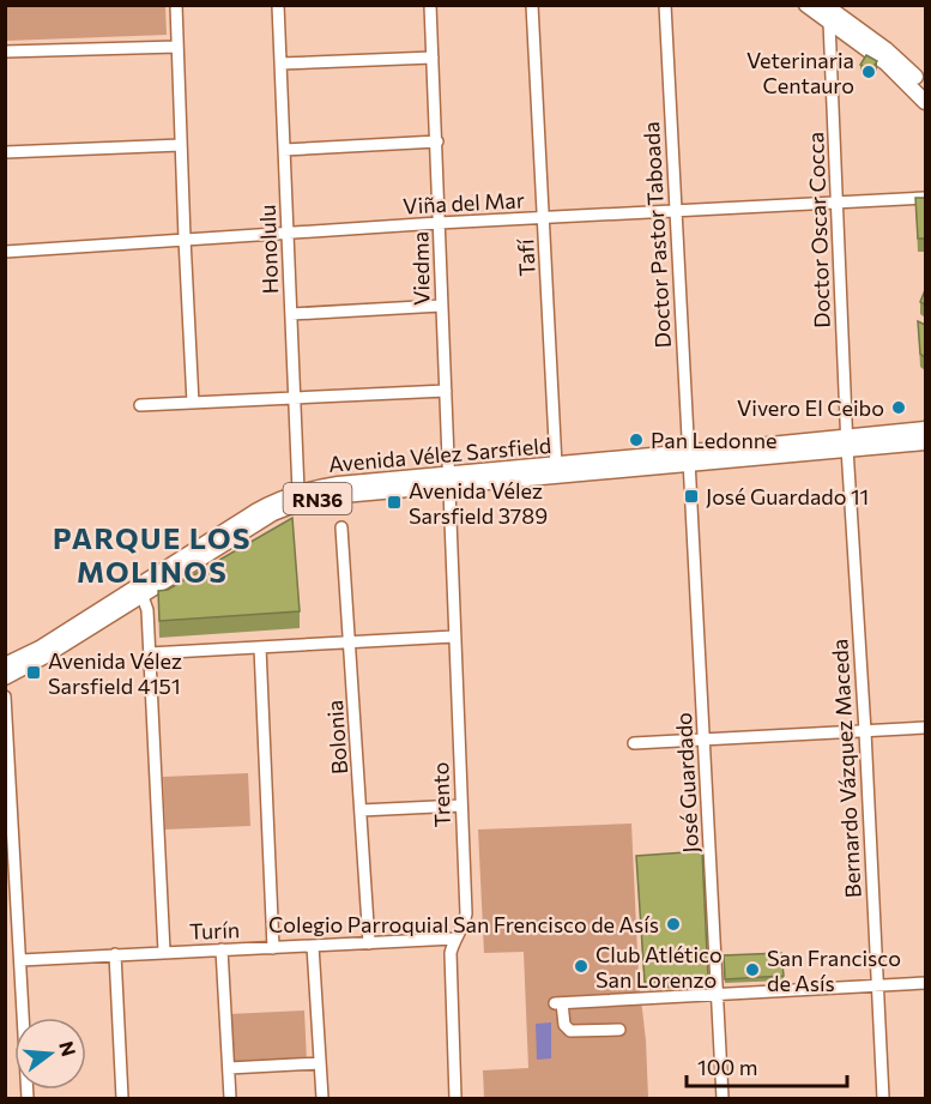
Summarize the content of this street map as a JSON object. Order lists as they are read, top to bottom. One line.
{"streets":{"main road":["Avenida Vélez Sarsfield","RN36"],"street":["Viña del Mar","Doctor Oscar Cocca","Doctor Pastor Taboada","Honolulu","Tafí","Viedma","Bolonia","Bernardo Vázquez Maceda","José Guardado","Trento","Turín"]},"crossings":[["Viña del Mar","Doctor Oscar Cocca"],["Viña del Mar","Doctor Pastor Taboada"],["Viña del Mar","Honolulu"],["Viña del Mar","Tafí"],["Viña del Mar","Viedma"],["Doctor Oscar Cocca","Avenida Vélez Sarsfield"],["Doctor Oscar Cocca","Bernardo Vázquez Maceda"],["Doctor Pastor Taboada","Avenida Vélez Sarsfield"],["Doctor Pastor Taboada","José Guardado"],["Honolulu","Avenida Vélez Sarsfield"],["Tafí","Avenida Vélez Sarsfield"],["Viedma","Avenida Vélez Sarsfield"],["Viedma","Trento"],["Avenida Vélez Sarsfield","Bernardo Vázquez Maceda"],["Avenida Vélez Sarsfield","José Guardado"],["Avenida Vélez Sarsfield","Trento"],["Bolonia","Turín"],["Trento","Turín"]],"districts":["PARQUE LOS MOLINOS"],"places":{"other":["Veterinaria Centauro","Vivero El Ceibo","Pan Ledonne","Colegio Parroquial San Frencisco de Asís","Club Atlético San Lorenzo","San Francisco de Asís"],"transit":["José Guardado 11","Avenida Vélez Sarsfield 3789","Avenida Vélez Sarsfield 4151"]},"scale_bar":"100 m","north":"right"}
